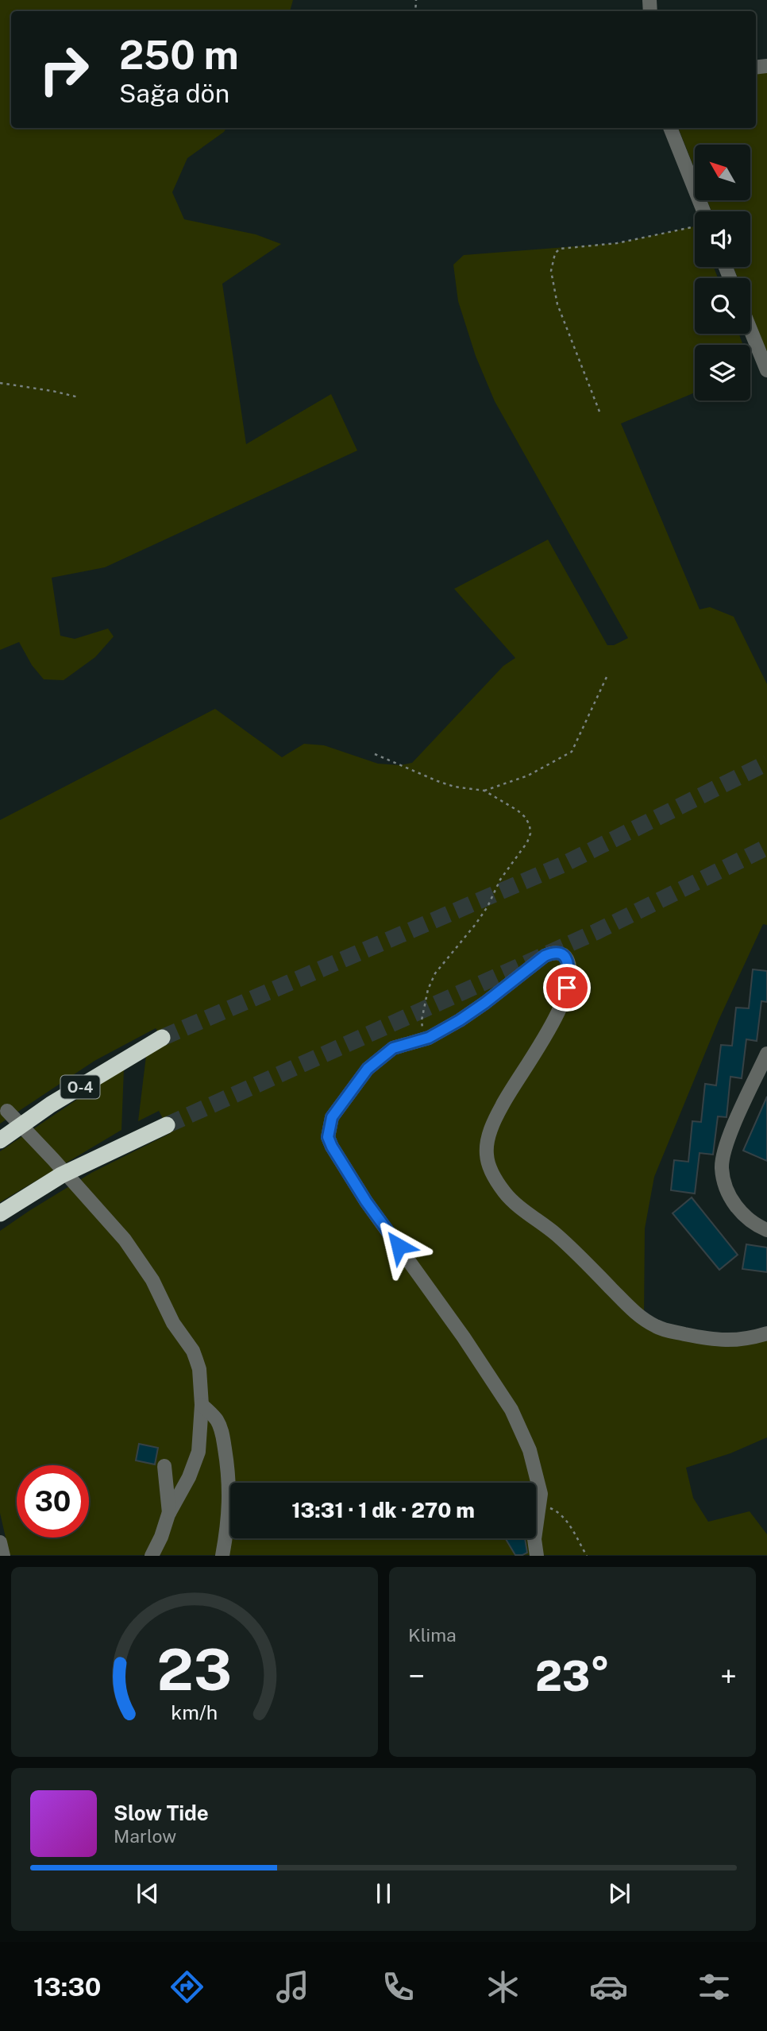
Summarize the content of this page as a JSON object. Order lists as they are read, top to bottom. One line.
{"streets":{"highway":["O-4"]},"north":"top left","page":{"turn":["250 m","Sağa dön"],"limit":"30","trip":"13:31 · 1 dk · 270 m","tile":"Klima","heat":["−","23°","+"],"song":["Slow Tide","Marlow"],"tabs":"13:30","gauge":["23","km/h"]}}
